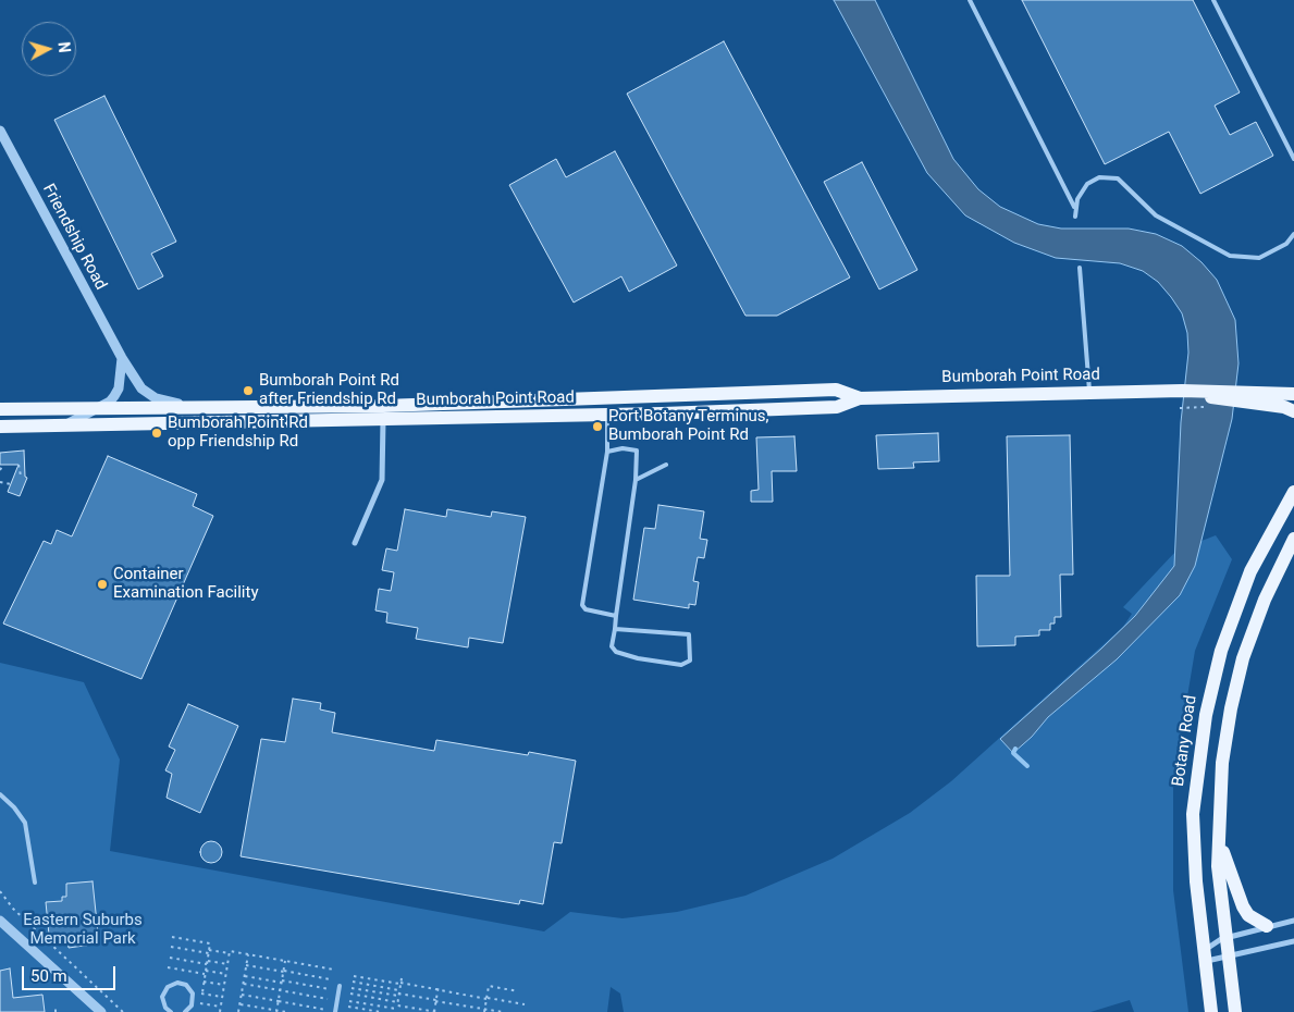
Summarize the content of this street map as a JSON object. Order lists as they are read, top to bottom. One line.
{"streets":{"main road":["Bumborah Point Road","Botany Road"],"street":["Friendship Road"]},"crossings":[["Friendship Road","Bumborah Point Road"]],"parks":["Eastern Suburbs Memorial Park"],"places":["Bumborah Point Rd after Friendship Rd","Port Botany Terminus, Bumborah Point Rd","Bumborah Point Rd opp Friendship Rd","Container Examination Facility"],"scale_bar":"50 m","north":"right"}
